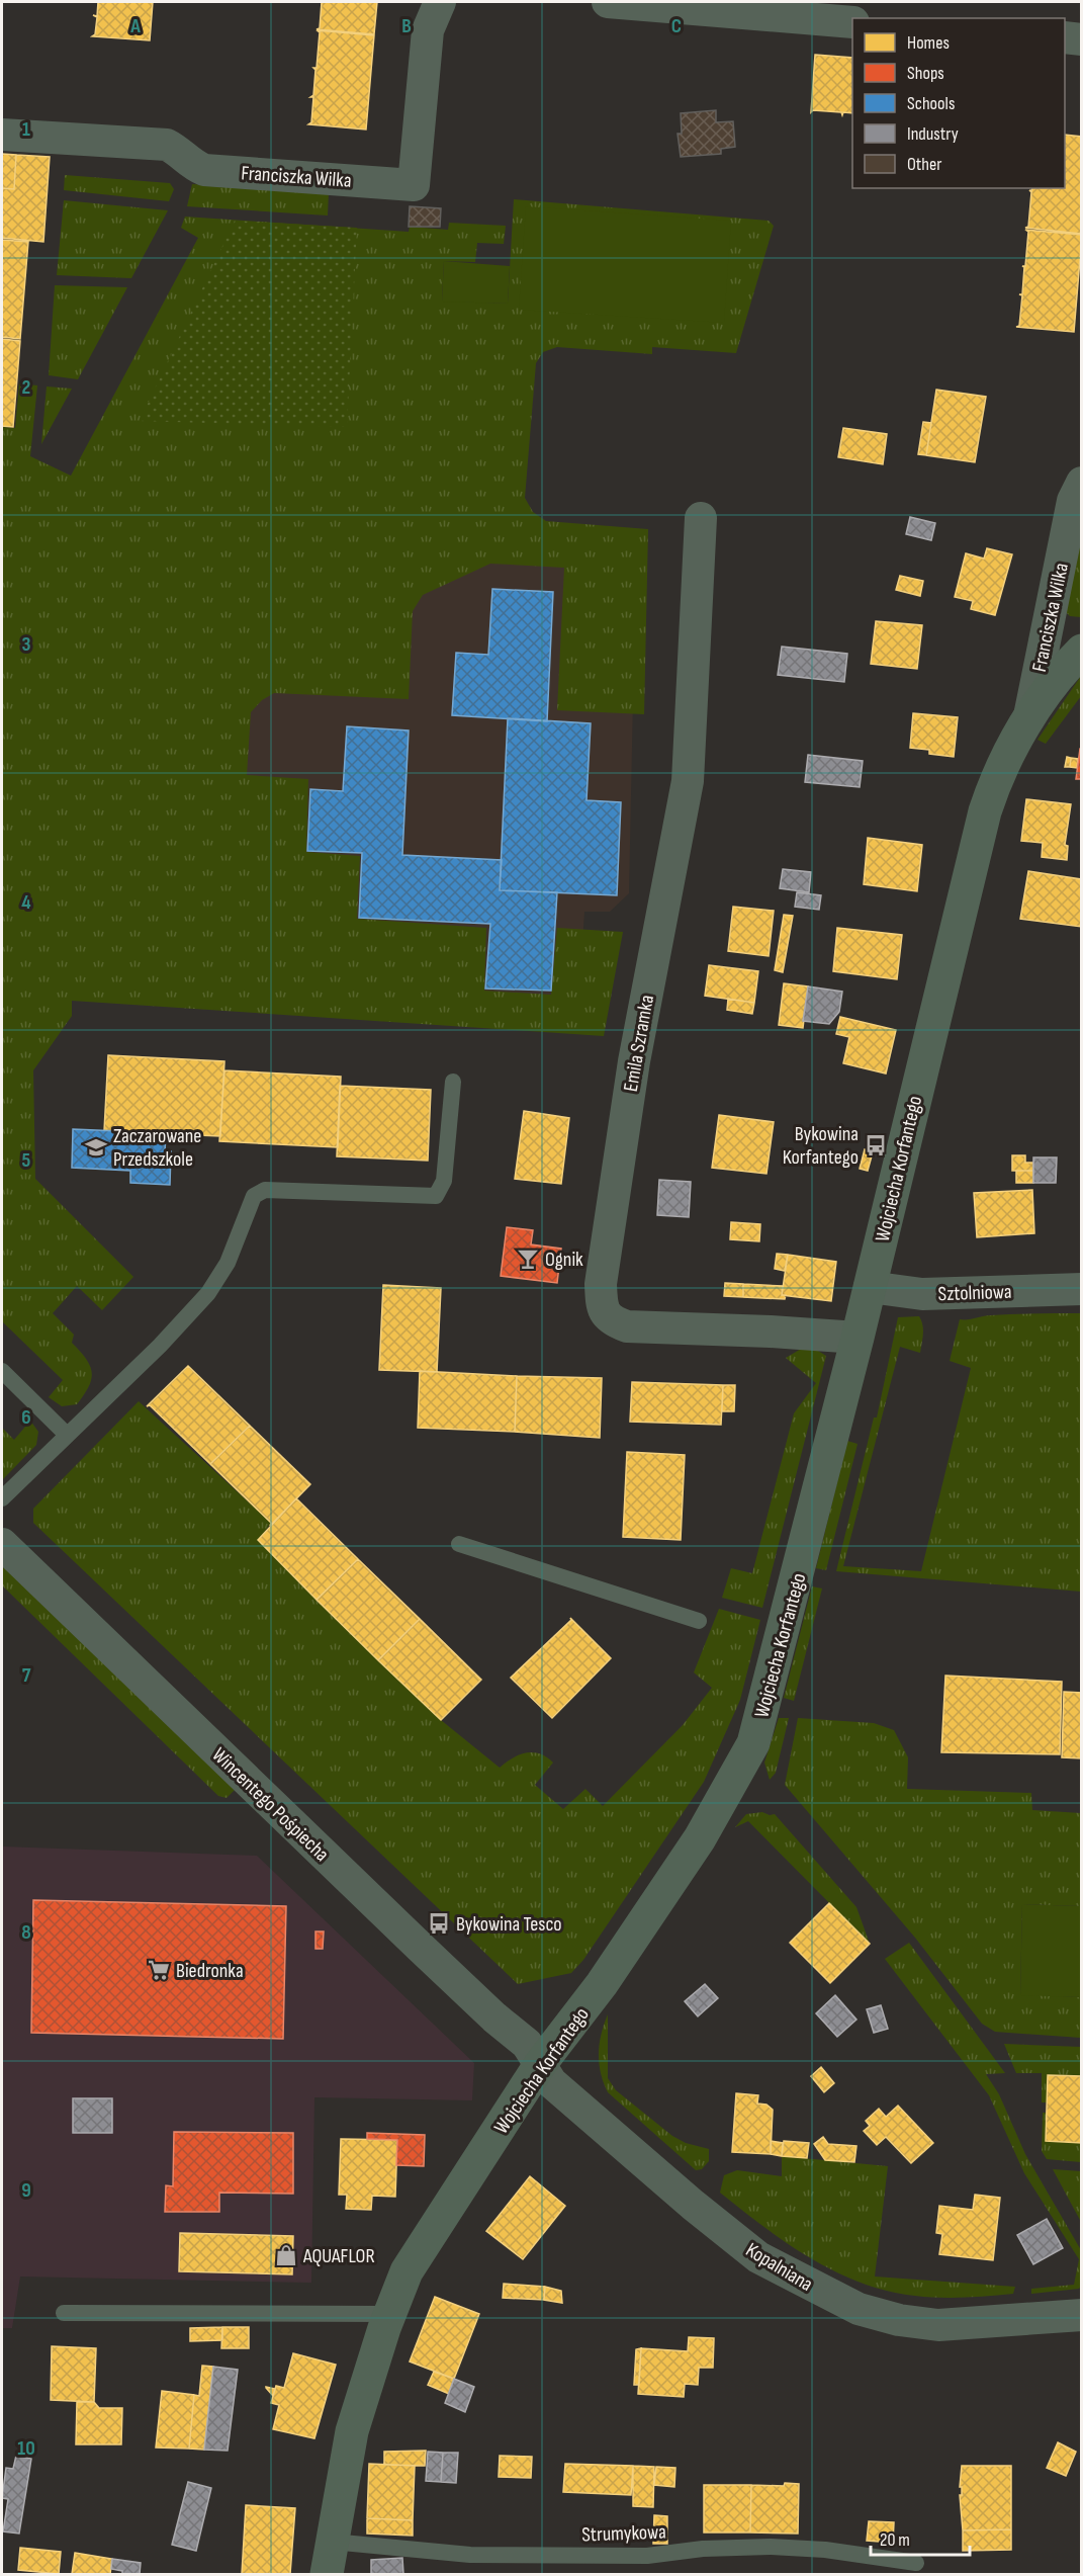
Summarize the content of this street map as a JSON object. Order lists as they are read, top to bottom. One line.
{"streets":{"street":["Franciszka Wilka","Emila Szramka","Wojciecha Korfantego","Sztolniowa","Wincentego Pośpiecha","Kopalniana"],"lane":["Strumykowa"]},"crossings":[["Franciszka Wilka","Wojciecha Korfantego"],["Emila Szramka","Wojciecha Korfantego"],["Wojciecha Korfantego","Sztolniowa"],["Wojciecha Korfantego","Wincentego Pośpiecha"],["Wojciecha Korfantego","Kopalniana"],["Wojciecha Korfantego","Strumykowa"],["Wincentego Pośpiecha","Kopalniana"]],"places":{"bus stop":["Bykowina Korfantego","Bykowina Tesco"],"school or university":["Zaczarowane Przedszkole"],"bar":["Ognik"],"supermarket":["Biedronka"],"shop":["AQUAFLOR"]},"legend":["Homes","Shops","Schools","Industry","Other"],"scale_bar":"20 m","grid":{"columns":["A","B","C"],"rows":["1","2","3","4","5","6","7","8","9","10"]}}
